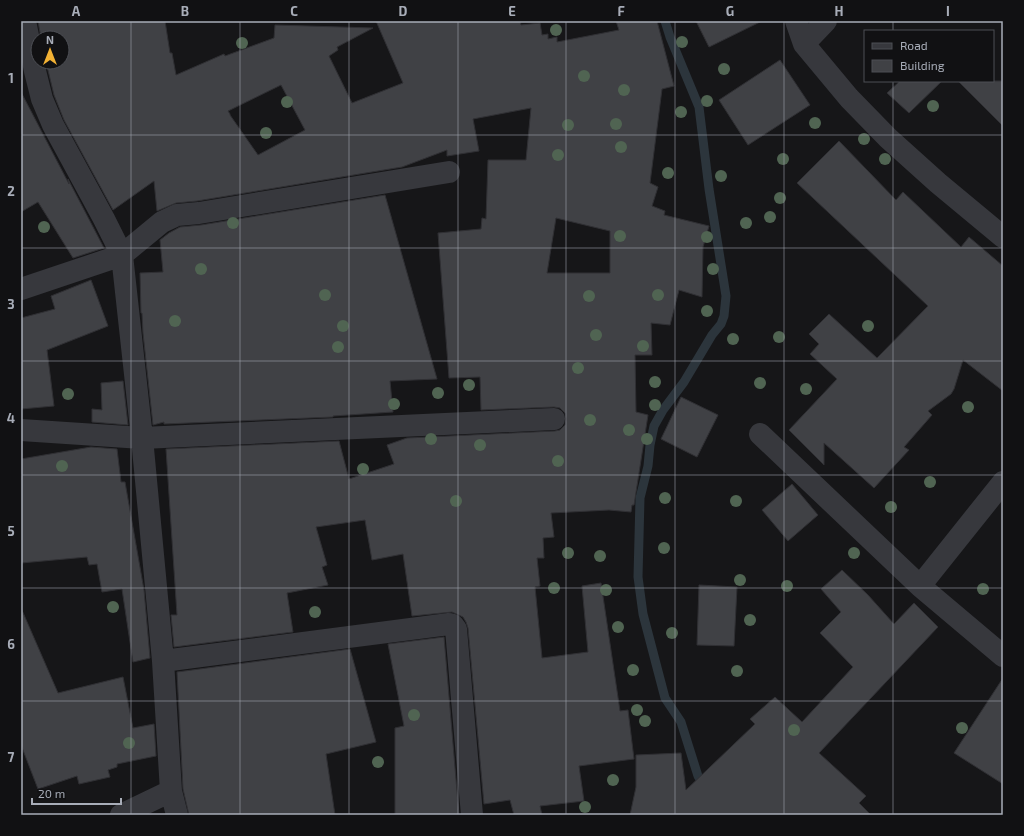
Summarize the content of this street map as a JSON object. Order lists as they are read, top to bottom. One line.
{"legend":["Road","Building"],"scale_bar":"20 m","north":"top","grid":{"columns":["A","B","C","D","E","F","G","H","I"],"rows":["1","2","3","4","5","6","7"]}}
